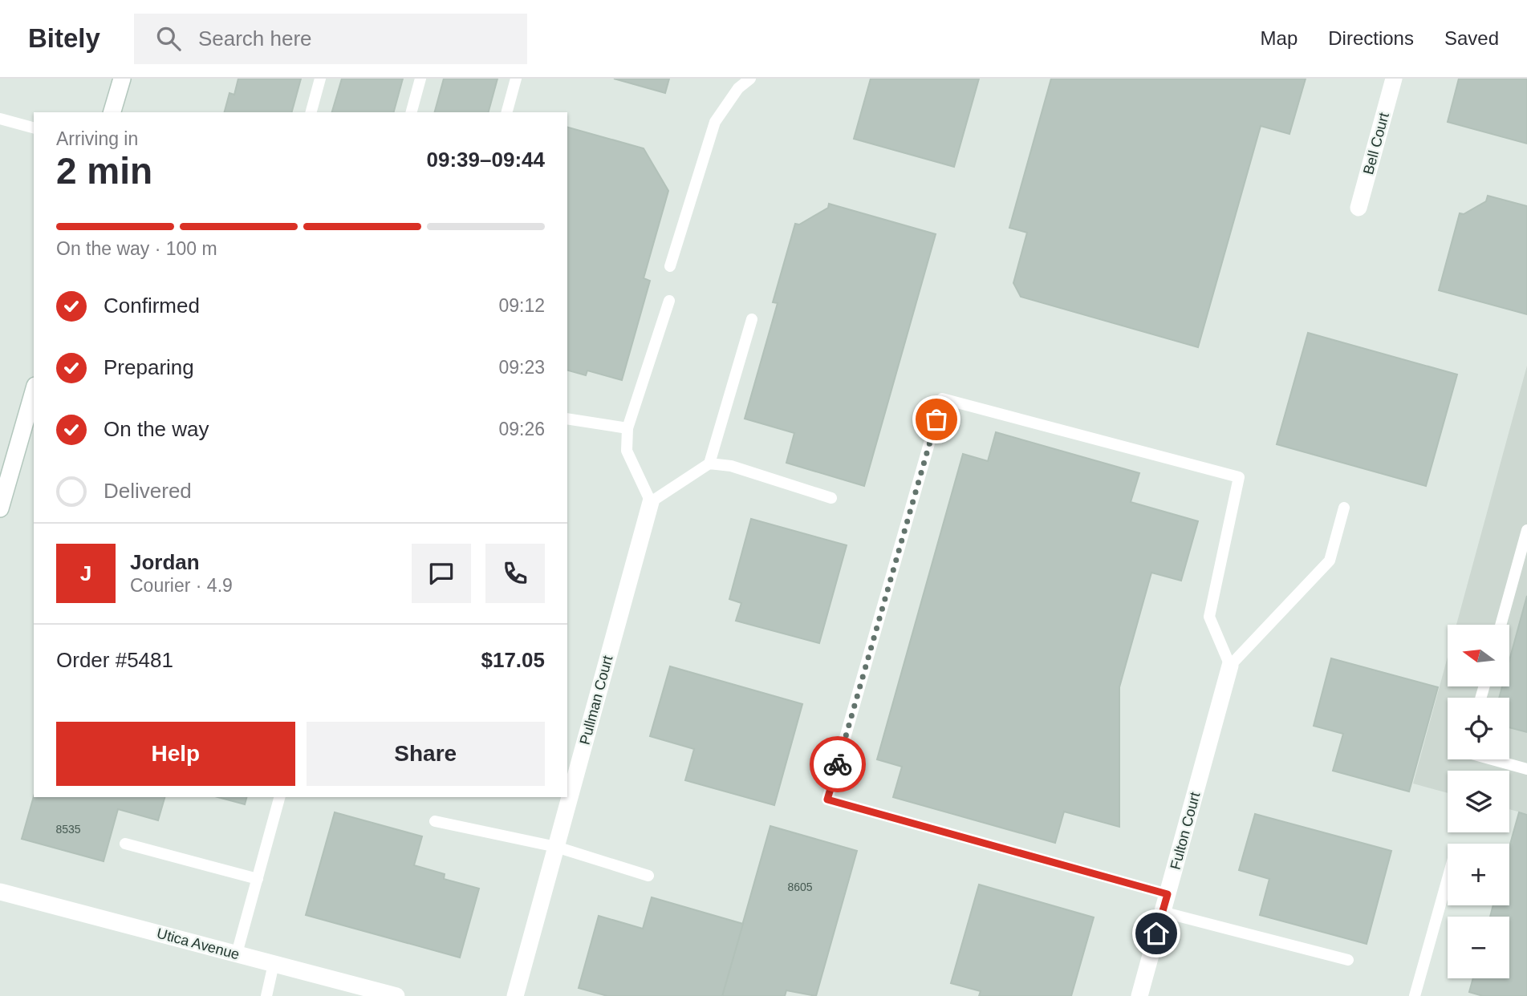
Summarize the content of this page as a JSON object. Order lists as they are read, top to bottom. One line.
{"streets":{"street":["Bell Court","Pullman Court","Fulton Court","Utica Avenue"]},"house_numbers":["8535","8605"],"north":"left","page":{"header":"Bitely","search":"Search here","nav":["Map","Directions","Saved"],"heading":["2 min","Arriving in","09:39–09:44"],"panel":["Jordan","Courier · 4.9","Order #5481","$17.05"],"bar":"On the way · 100 m","list":[["Confirmed","09:12"],["Preparing","09:23"],["On the way","09:26"],"Delivered"],"round":"J","map_buttons":["+","−"],"buttons":["Help","Share"]}}
